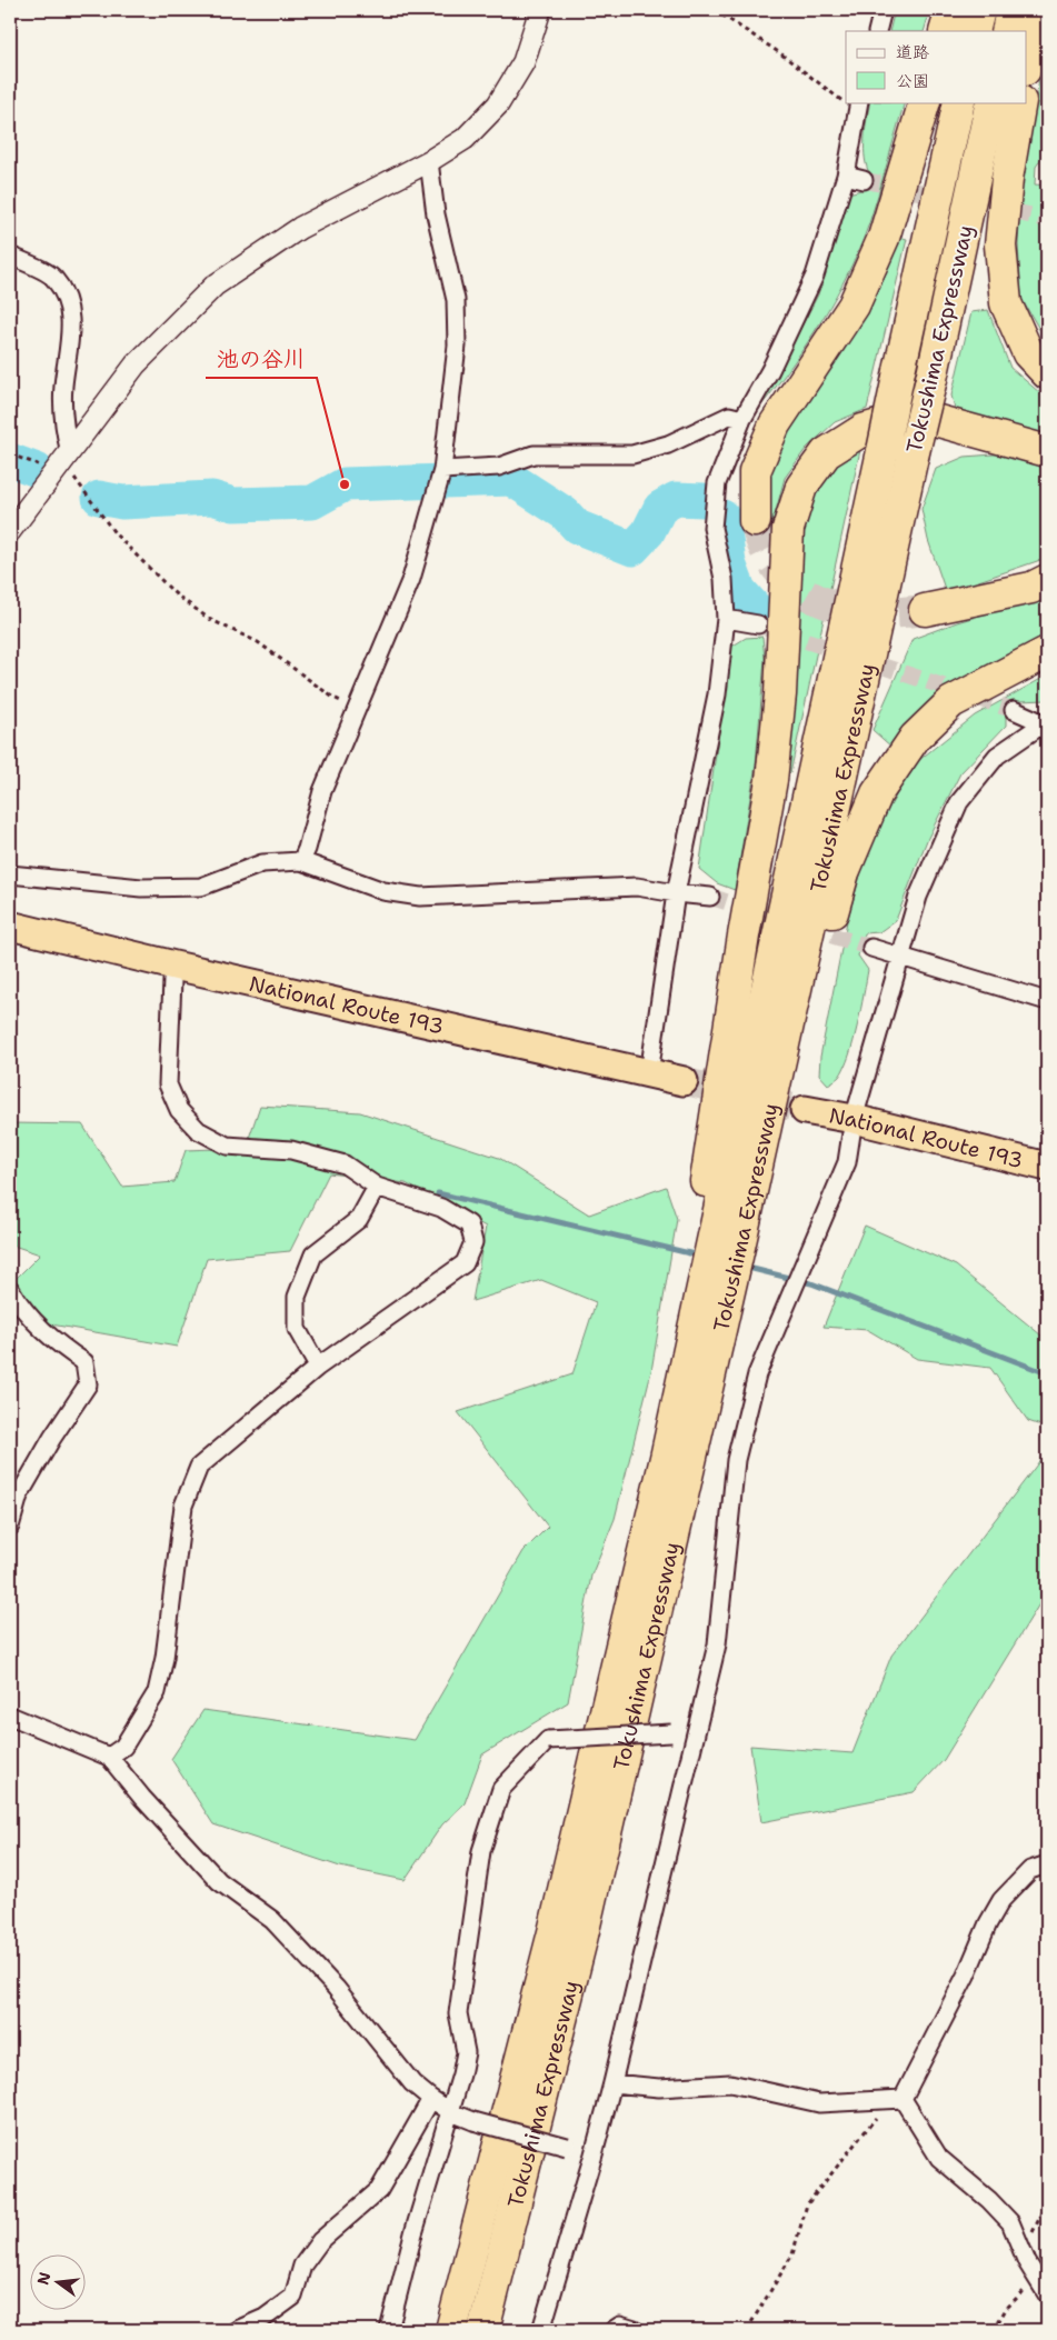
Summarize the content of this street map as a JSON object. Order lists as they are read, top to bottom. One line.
{"streets":{"highway":["Tokushima Expressway","National Route 193"]},"places":["池の谷川"],"legend":["道路","公園"],"north":"left"}
